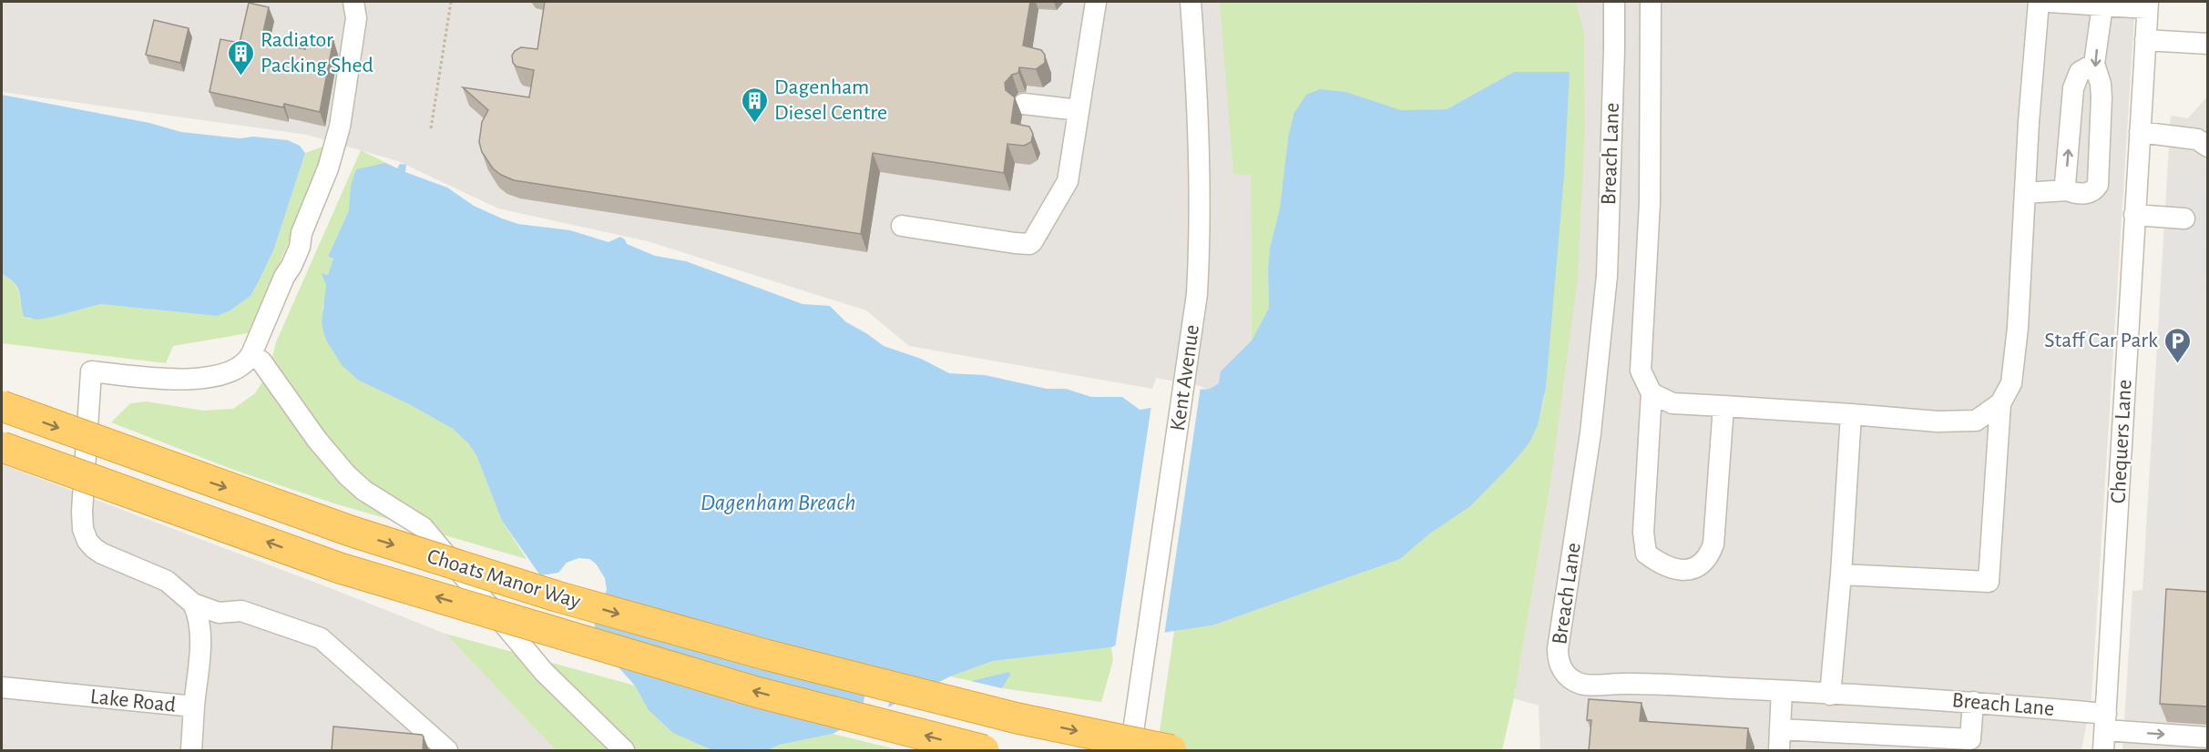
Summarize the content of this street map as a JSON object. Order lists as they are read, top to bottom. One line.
{"streets":{"highway":["Choats Manor Way"],"street":["Breach Lane","Kent Avenue","Chequers Lane","Lake Road"]},"crossings":[["Breach Lane","Chequers Lane"]],"water":["Dagenham Breach"],"places":{"building":["Radiator Packing Shed","Dagenham Diesel Centre"],"parking":["Staff Car Park"]}}
